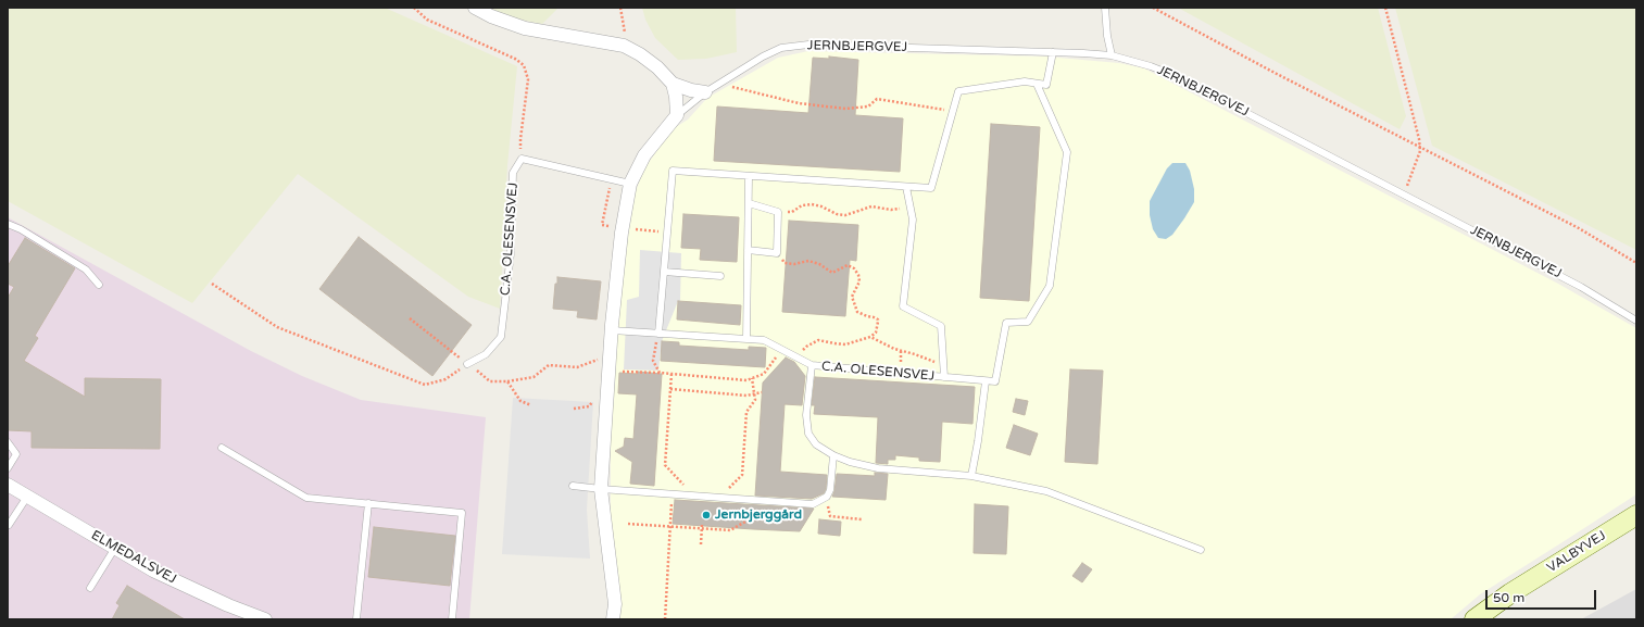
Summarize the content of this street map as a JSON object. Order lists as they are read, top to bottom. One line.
{"streets":{"street":["VALBYVEJ","ELMEDALSVEJ"],"lane":["JERNBJERGVEJ","C.A. OLESENSVEJ"]},"places":["Jernbjerggård"],"scale_bar":"50 m"}
